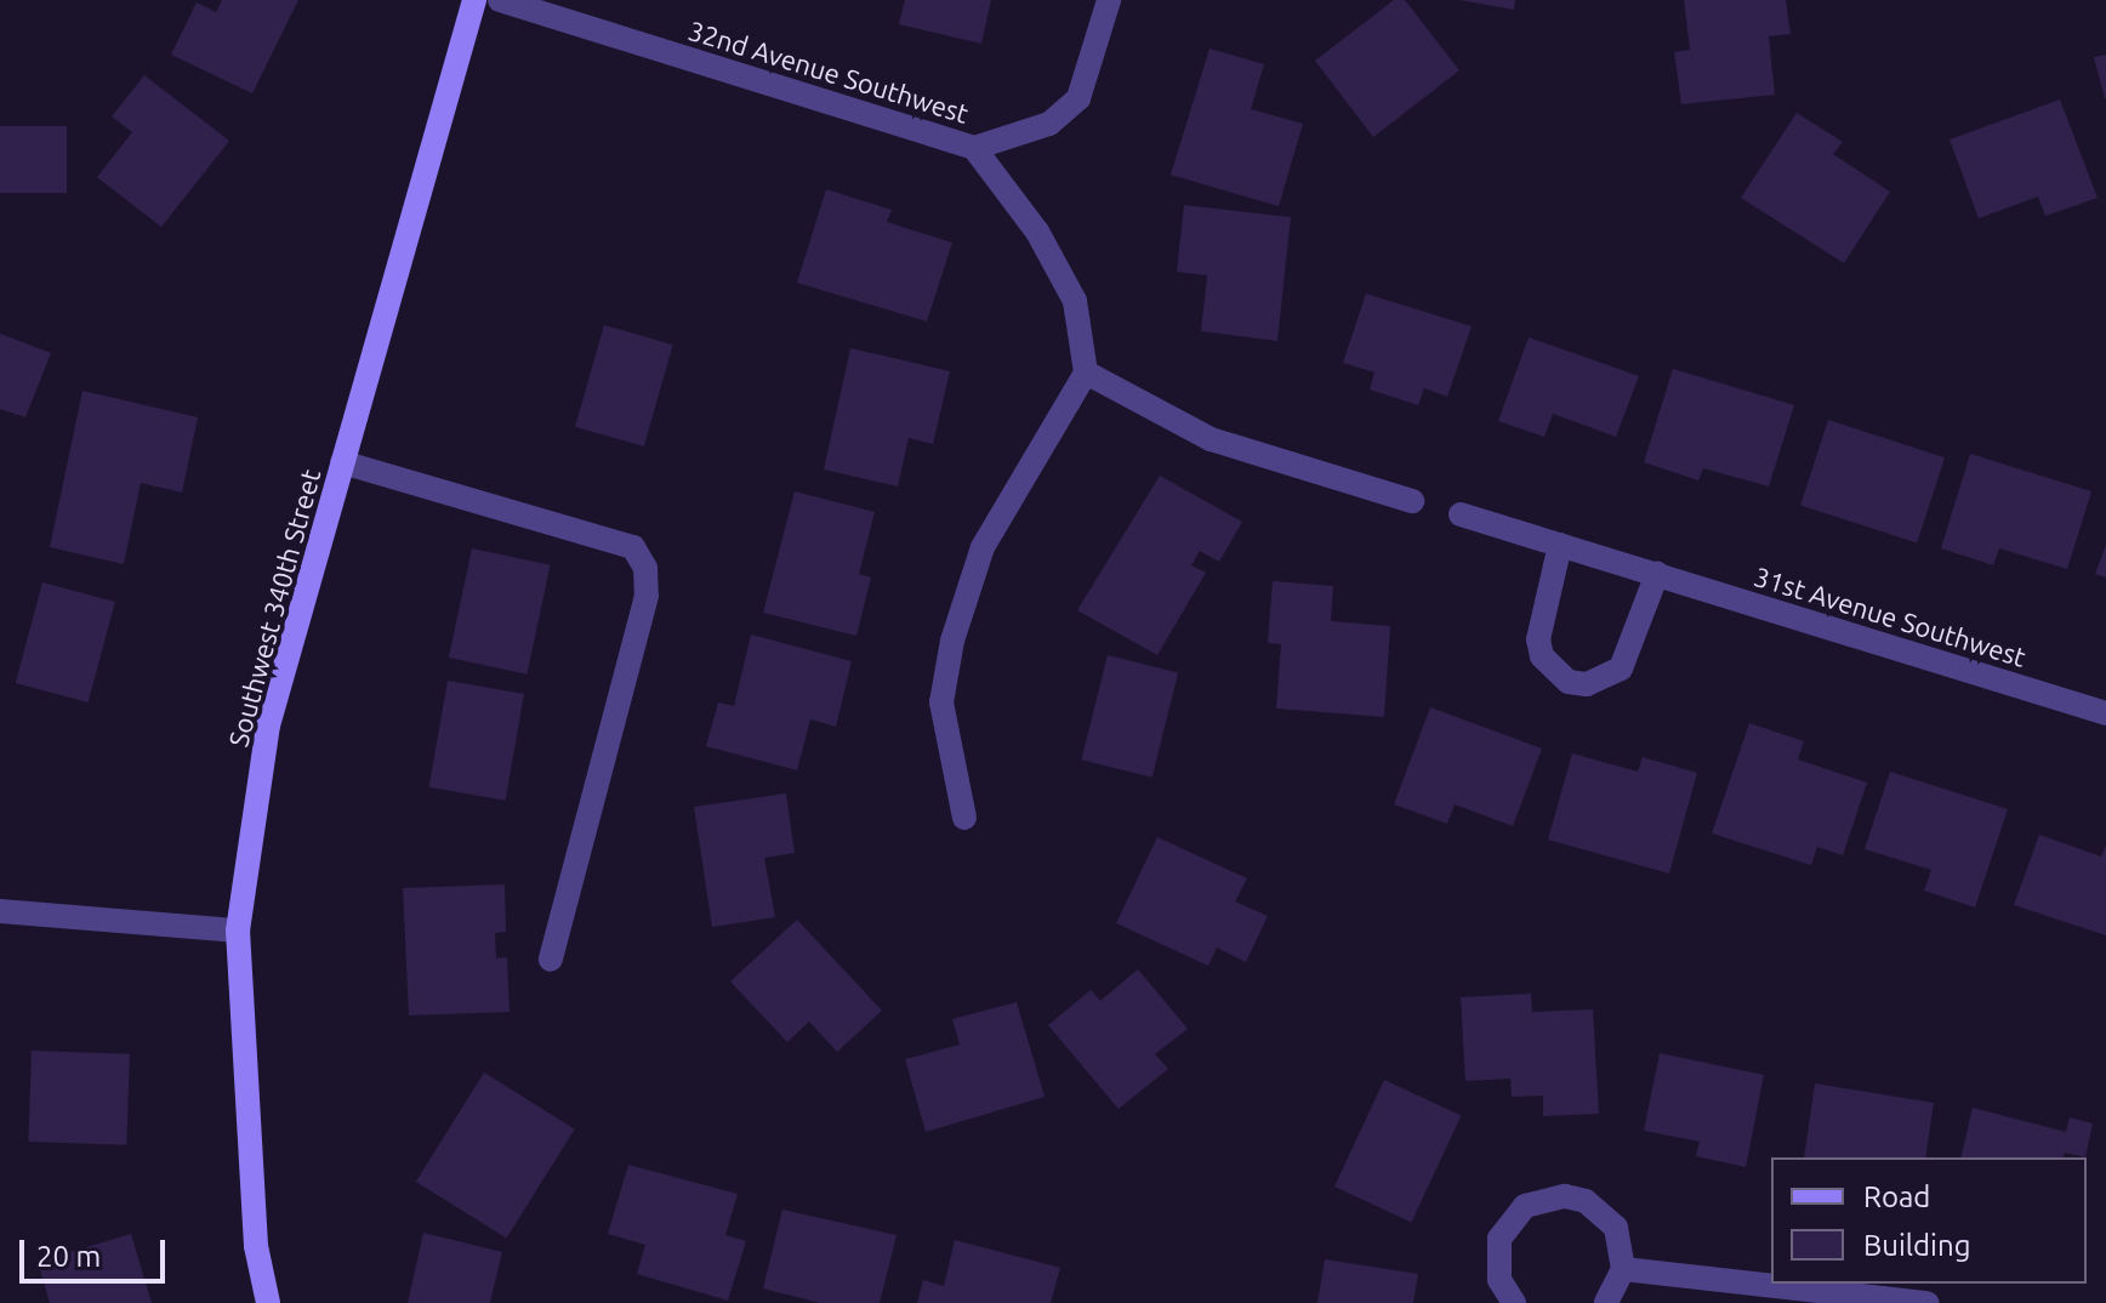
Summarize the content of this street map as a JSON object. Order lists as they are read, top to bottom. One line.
{"streets":{"main road":["Southwest 340th Street"],"street":["32nd Avenue Southwest","31st Avenue Southwest"]},"legend":["Road","Building"],"scale_bar":"20 m"}
